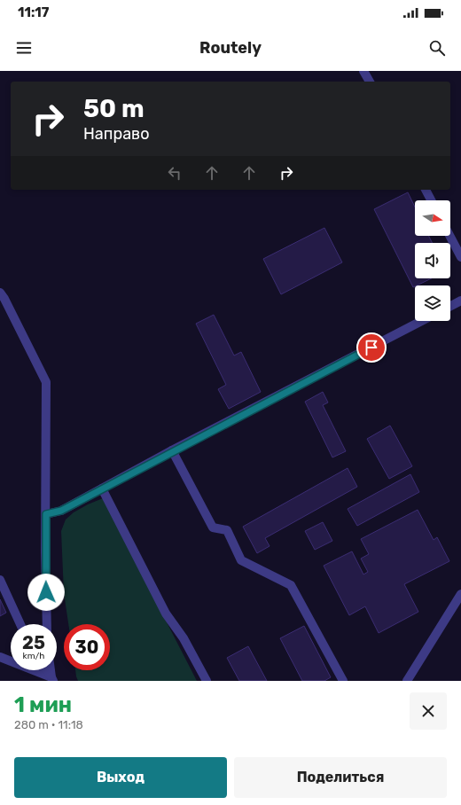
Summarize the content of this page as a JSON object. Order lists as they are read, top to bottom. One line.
{"north":"right","page":{"status":"11:17","header":"Routely","turn":["50 m","Направо"],"speed":"25 km/h","limit":"30","heading":["1 мин","280 m · 11:18"],"buttons":["Выход","Поделиться"]}}
